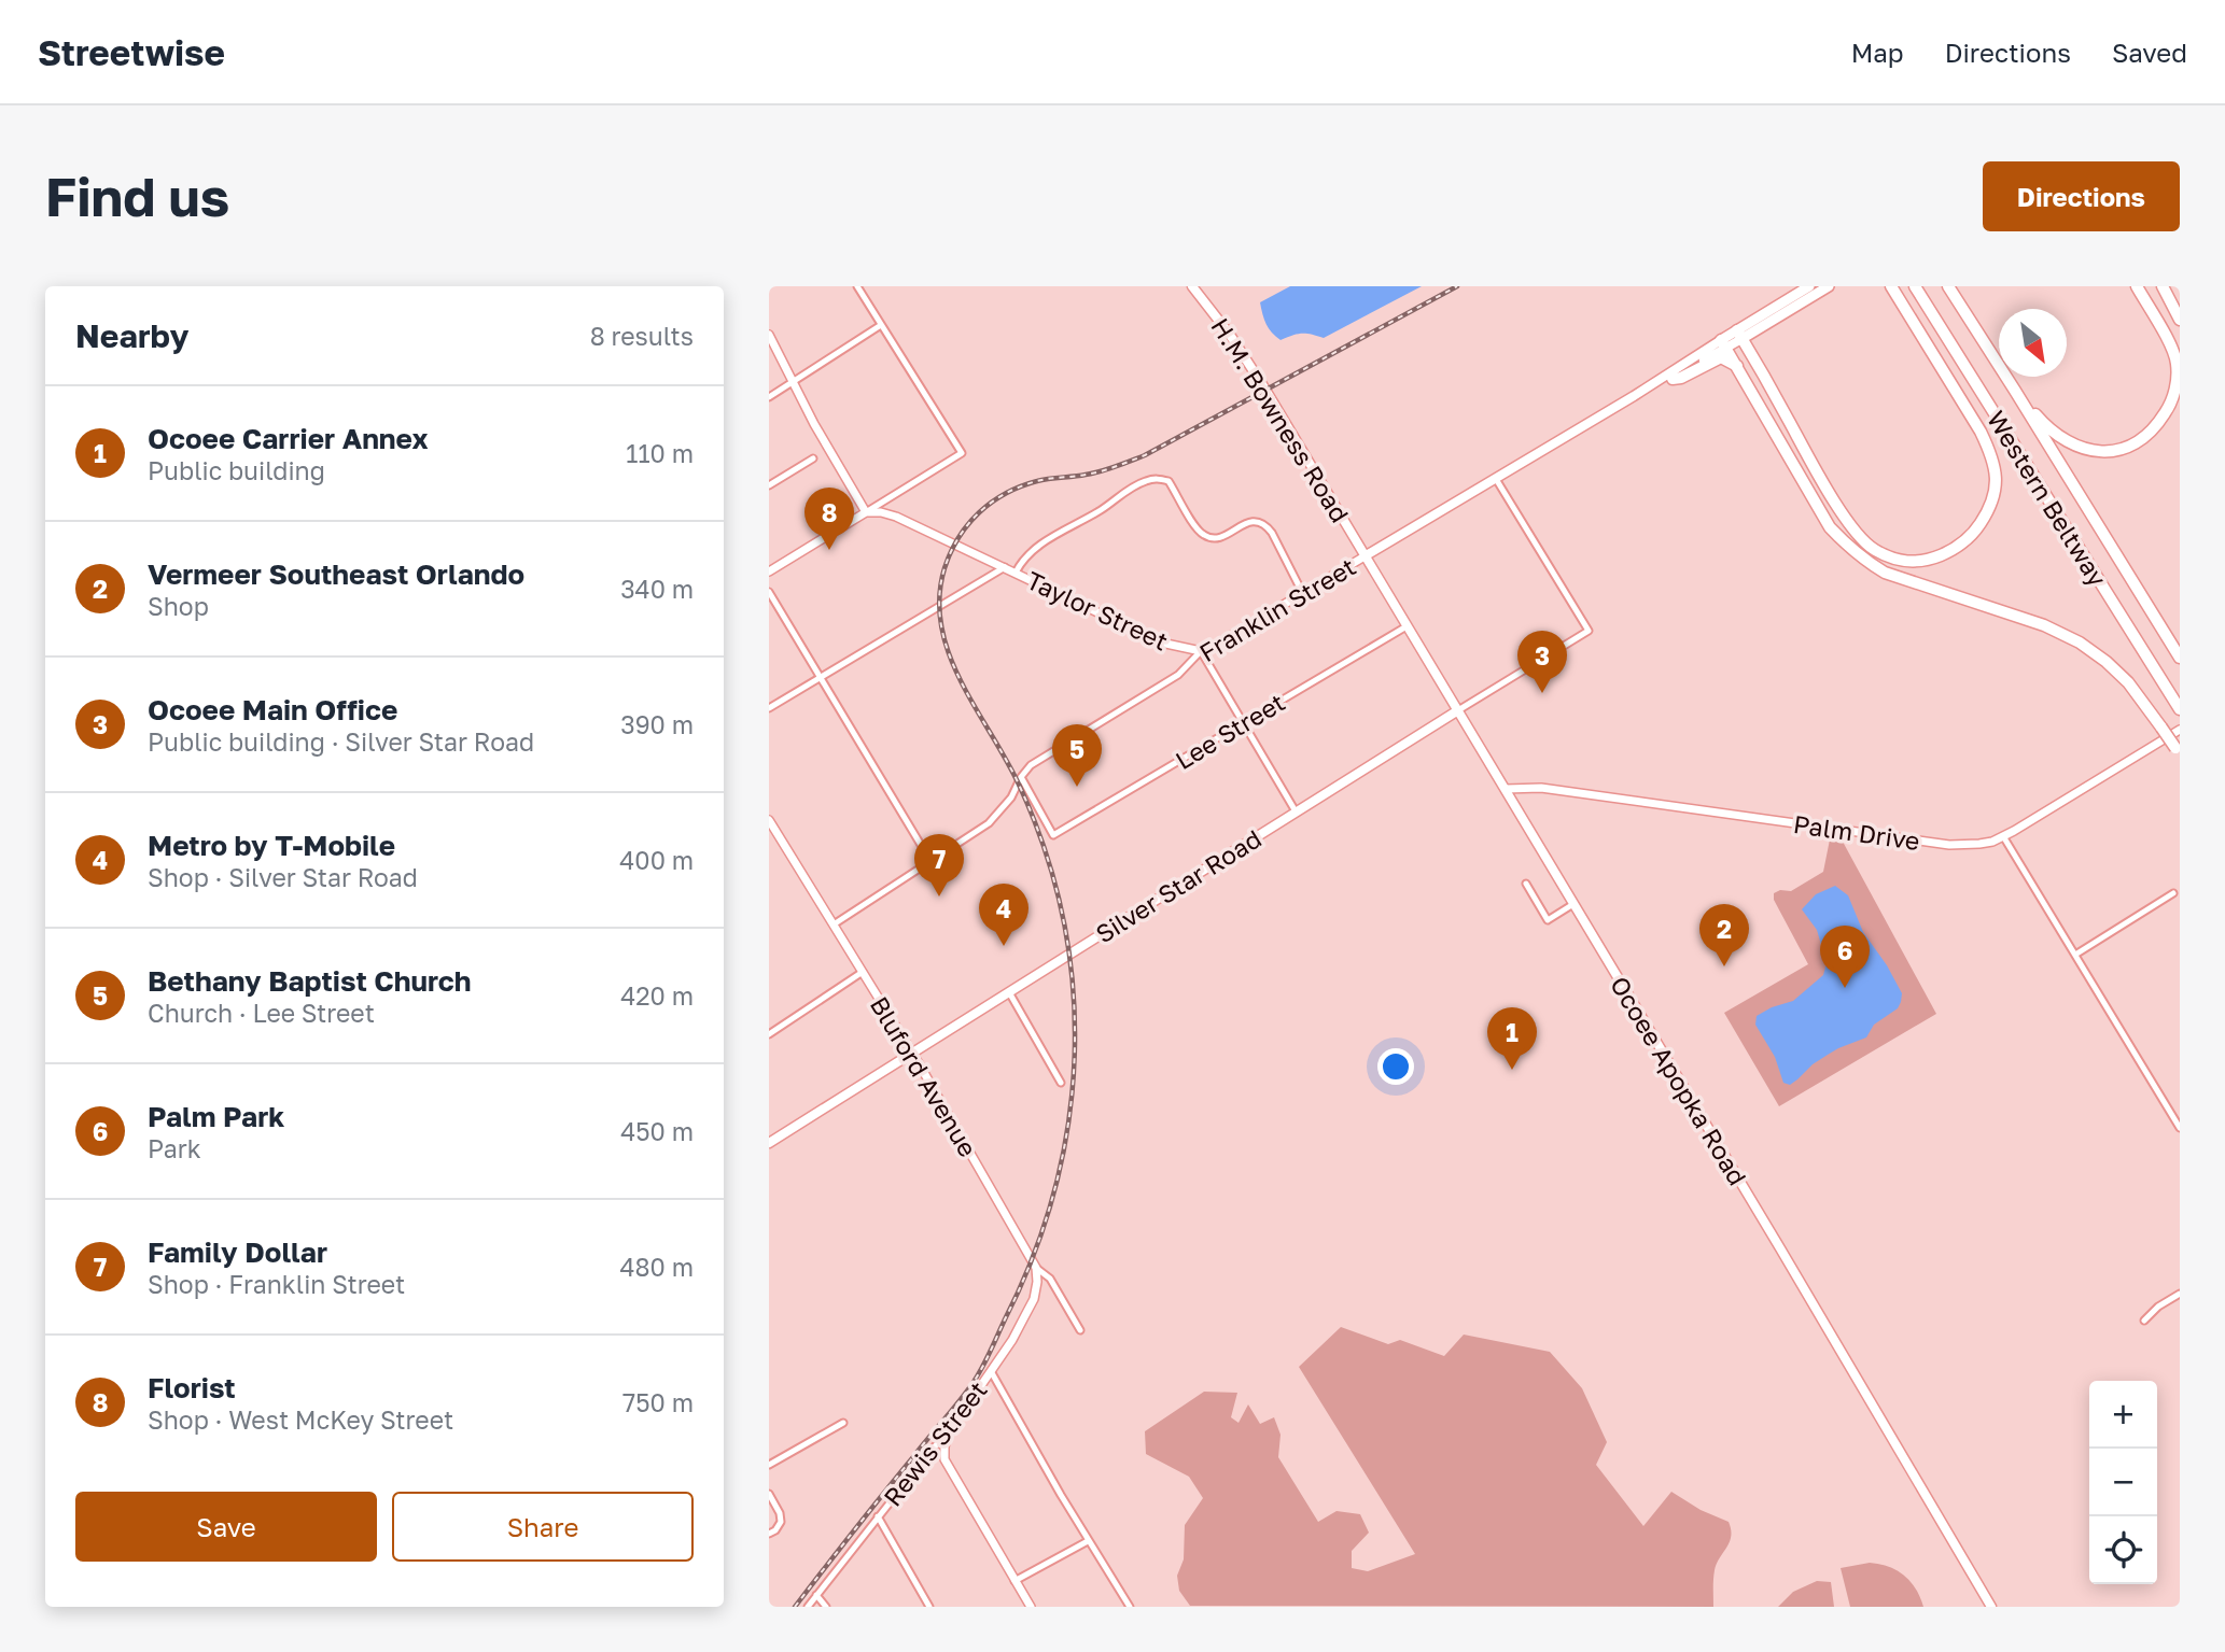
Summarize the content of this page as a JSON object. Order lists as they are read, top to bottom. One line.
{"streets":{"highway":["Western Beltway"],"main road":["H.M. Bowness Road","Franklin Street","Silver Star Road","Ocoee Apopka Road"],"street":["Taylor Street","Lee Street","Palm Drive","Bluford Avenue","Rewis Street"]},"crossings":[["H.M. Bowness Road","Franklin Street"],["H.M. Bowness Road","Ocoee Apopka Road"],["Franklin Street","Taylor Street"],["Franklin Street","Lee Street"],["Franklin Street","Silver Star Road"],["Franklin Street","Bluford Avenue"],["Franklin Street","Ocoee Apopka Road"],["Taylor Street","Lee Street"],["Taylor Street","Silver Star Road"],["Lee Street","Ocoee Apopka Road"],["Palm Drive","Ocoee Apopka Road"],["Silver Star Road","Bluford Avenue"],["Silver Star Road","Ocoee Apopka Road"],["Bluford Avenue","Rewis Street"]],"north":"bottom right","page":{"header":"Streetwise","nav":["Map","Directions","Saved"],"buttons":["Directions",["Save","Share"]],"title":"Find us","heading":["Nearby","8 results"],"list":[{"mark":"1","name":"Ocoee Carrier Annex","note":"Public building","value":"110 m"},{"mark":"2","name":"Vermeer Southeast Orlando","note":"Shop","value":"340 m"},{"mark":"3","name":"Ocoee Main Office","note":"Public building · Silver Star Road","value":"390 m"},{"mark":"4","name":"Metro by T-Mobile","note":"Shop · Silver Star Road","value":"400 m"},{"mark":"5","name":"Bethany Baptist Church","note":"Church · Lee Street","value":"420 m"},{"mark":"6","name":"Palm Park","note":"Park","value":"450 m"},{"mark":"7","name":"Family Dollar","note":"Shop · Franklin Street","value":"480 m"},{"mark":"8","name":"Florist","note":"Shop · West McKey Street","value":"750 m"}],"pins":["8","3","5","7","4","2","6","1"],"map_buttons":["+","−"]}}
